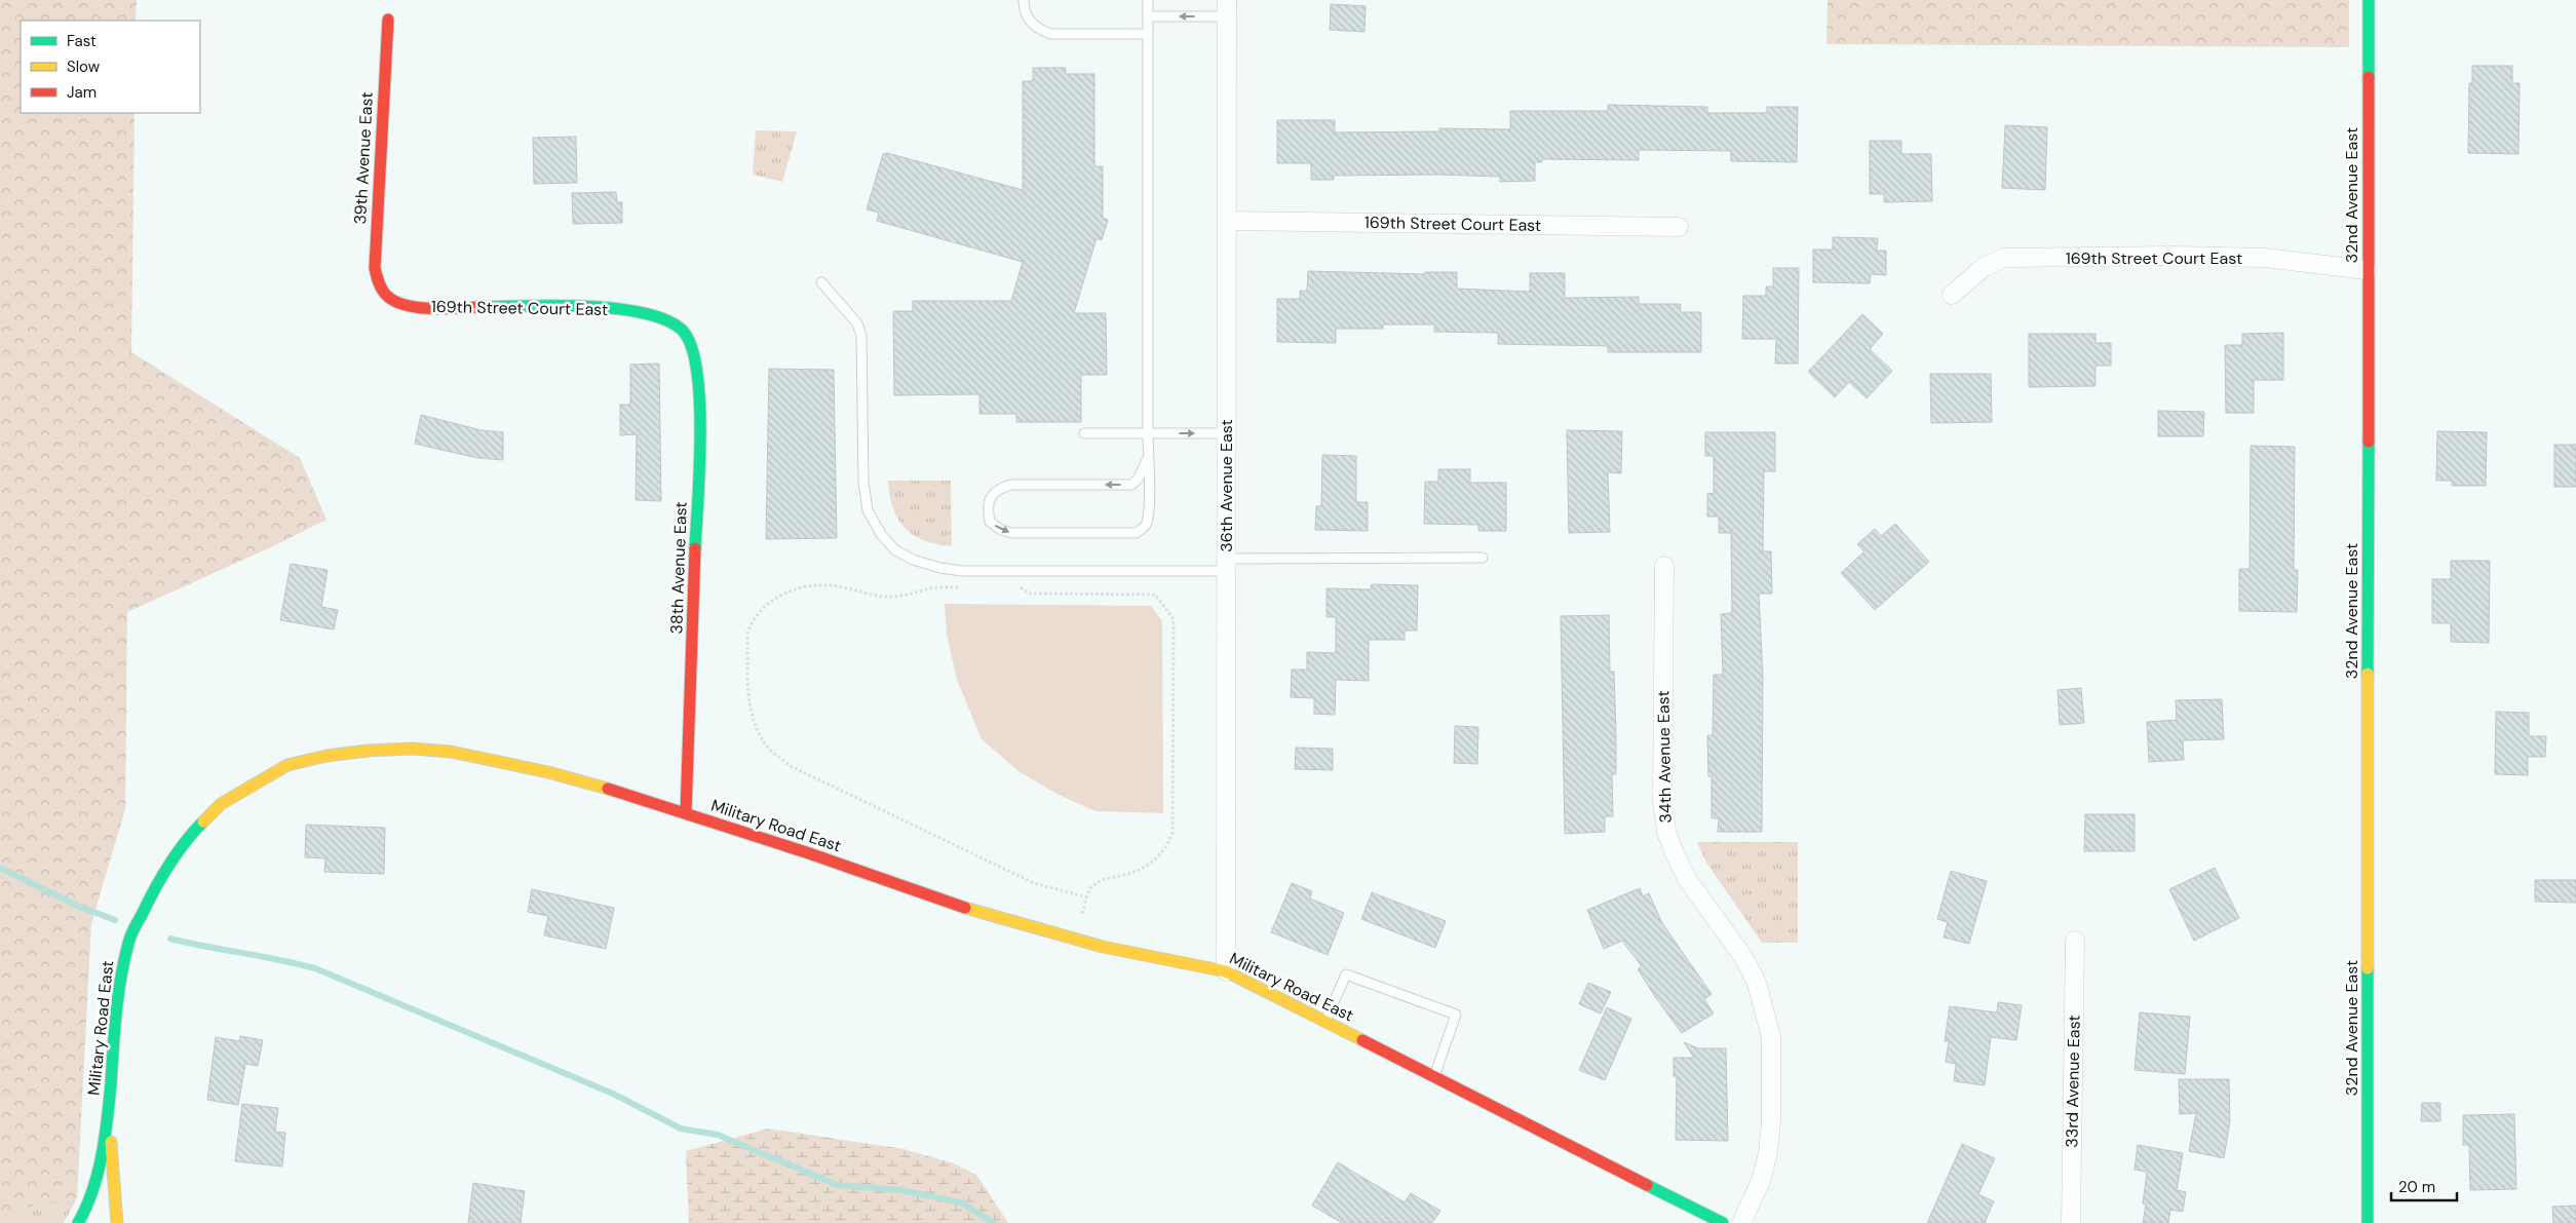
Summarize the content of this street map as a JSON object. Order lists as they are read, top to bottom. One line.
{"streets":{"street":["39th Avenue East","32nd Avenue East","169th Street Court East","36th Avenue East","38th Avenue East","34th Avenue East","Military Road East","33rd Avenue East"]},"crossings":[["39th Avenue East","169th Street Court East"],["32nd Avenue East","169th Street Court East"],["169th Street Court East","36th Avenue East"],["169th Street Court East","38th Avenue East"],["36th Avenue East","Military Road East"],["38th Avenue East","Military Road East"]],"legend":["Fast","Slow","Jam"],"scale_bar":"20 m"}
